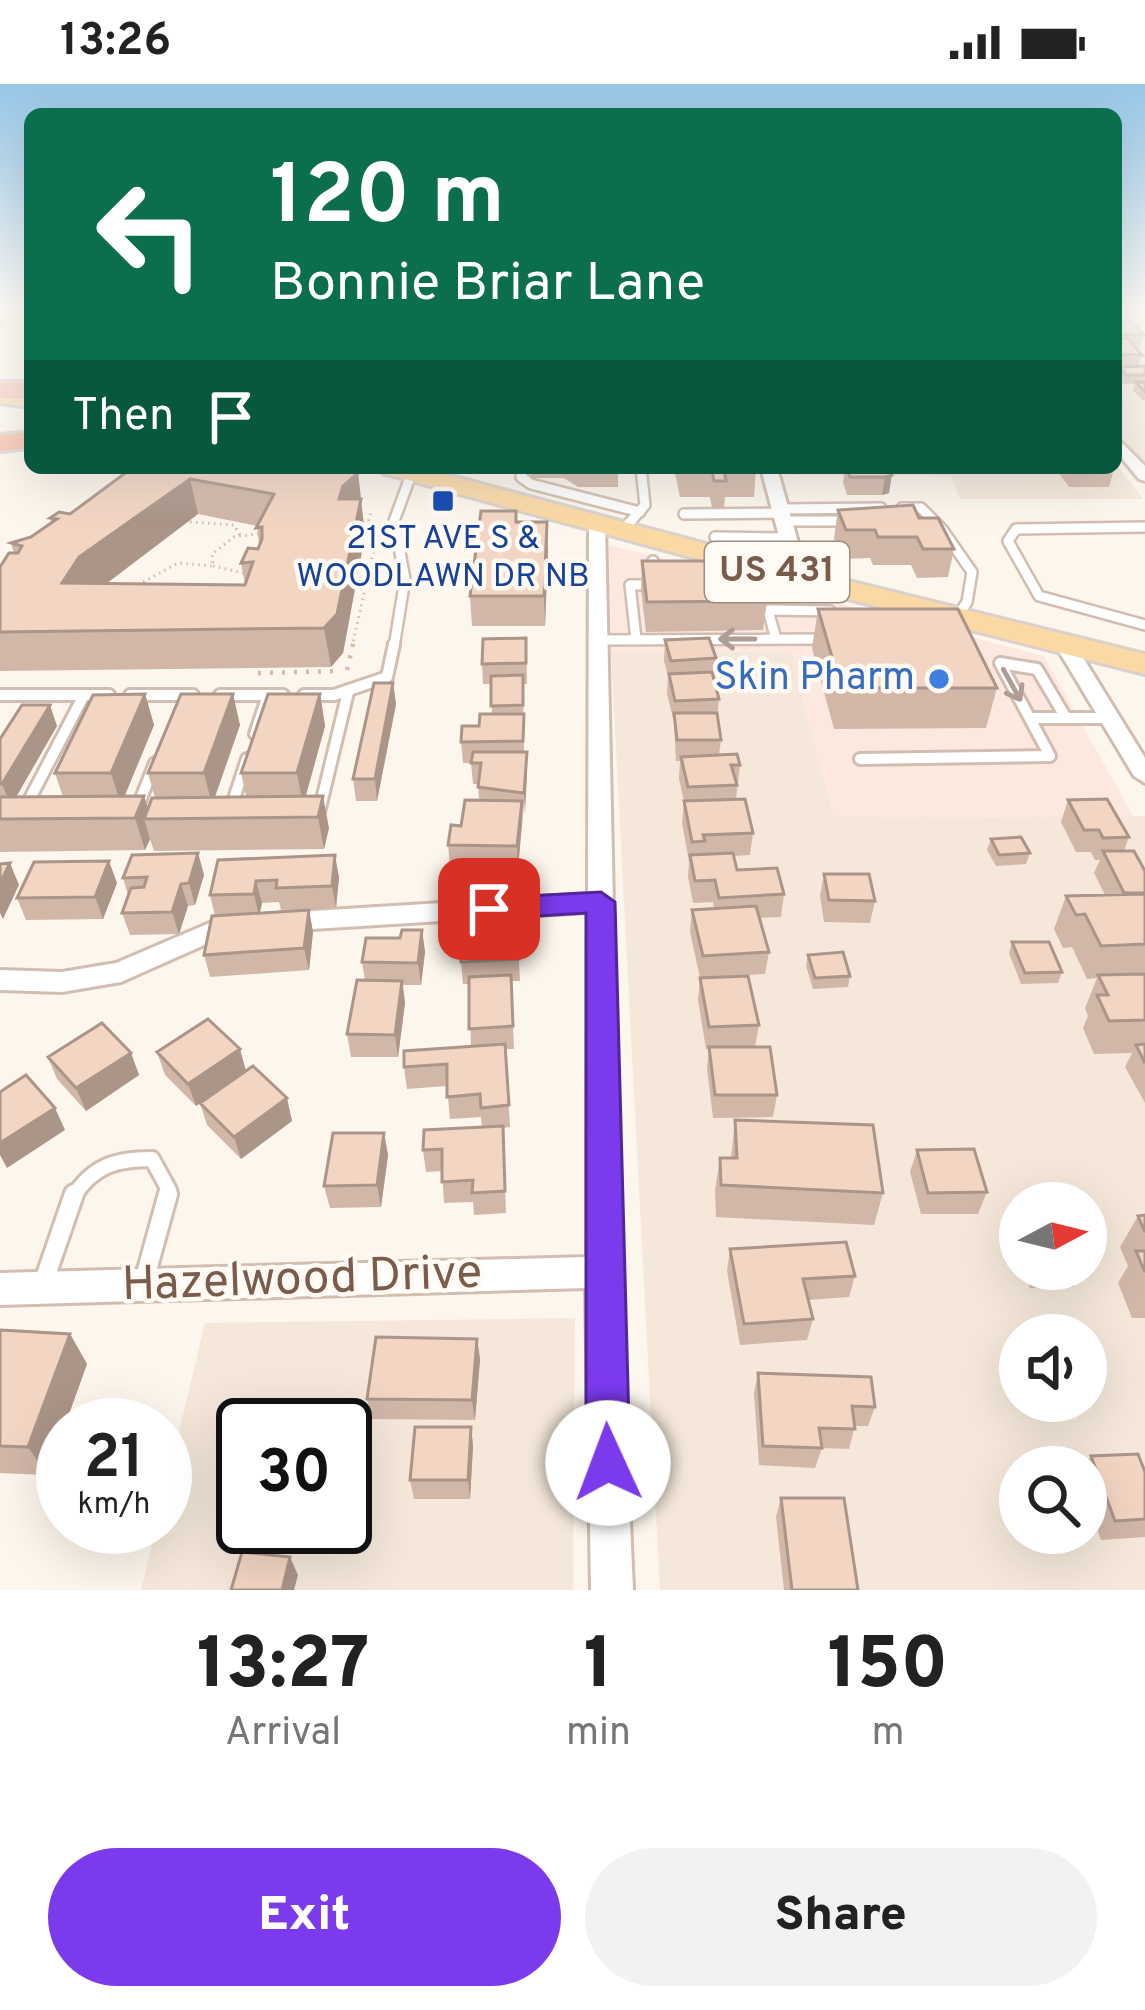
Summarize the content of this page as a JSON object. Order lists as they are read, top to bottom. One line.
{"streets":{"main road":["US 431"],"street":["Hazelwood Drive"]},"places":{"transit":["21ST AVE S & WOODLAWN DR NB"],"other":["Skin Pharm"]},"north":"right","page":{"status":"13:26","turn":["120 m","Bonnie Briar Lane"],"then":"Then","speed":"21 km/h","limit":"30","eta":["13:27","Arrival","1","min","150","m"],"buttons":["Exit","Share"]}}
